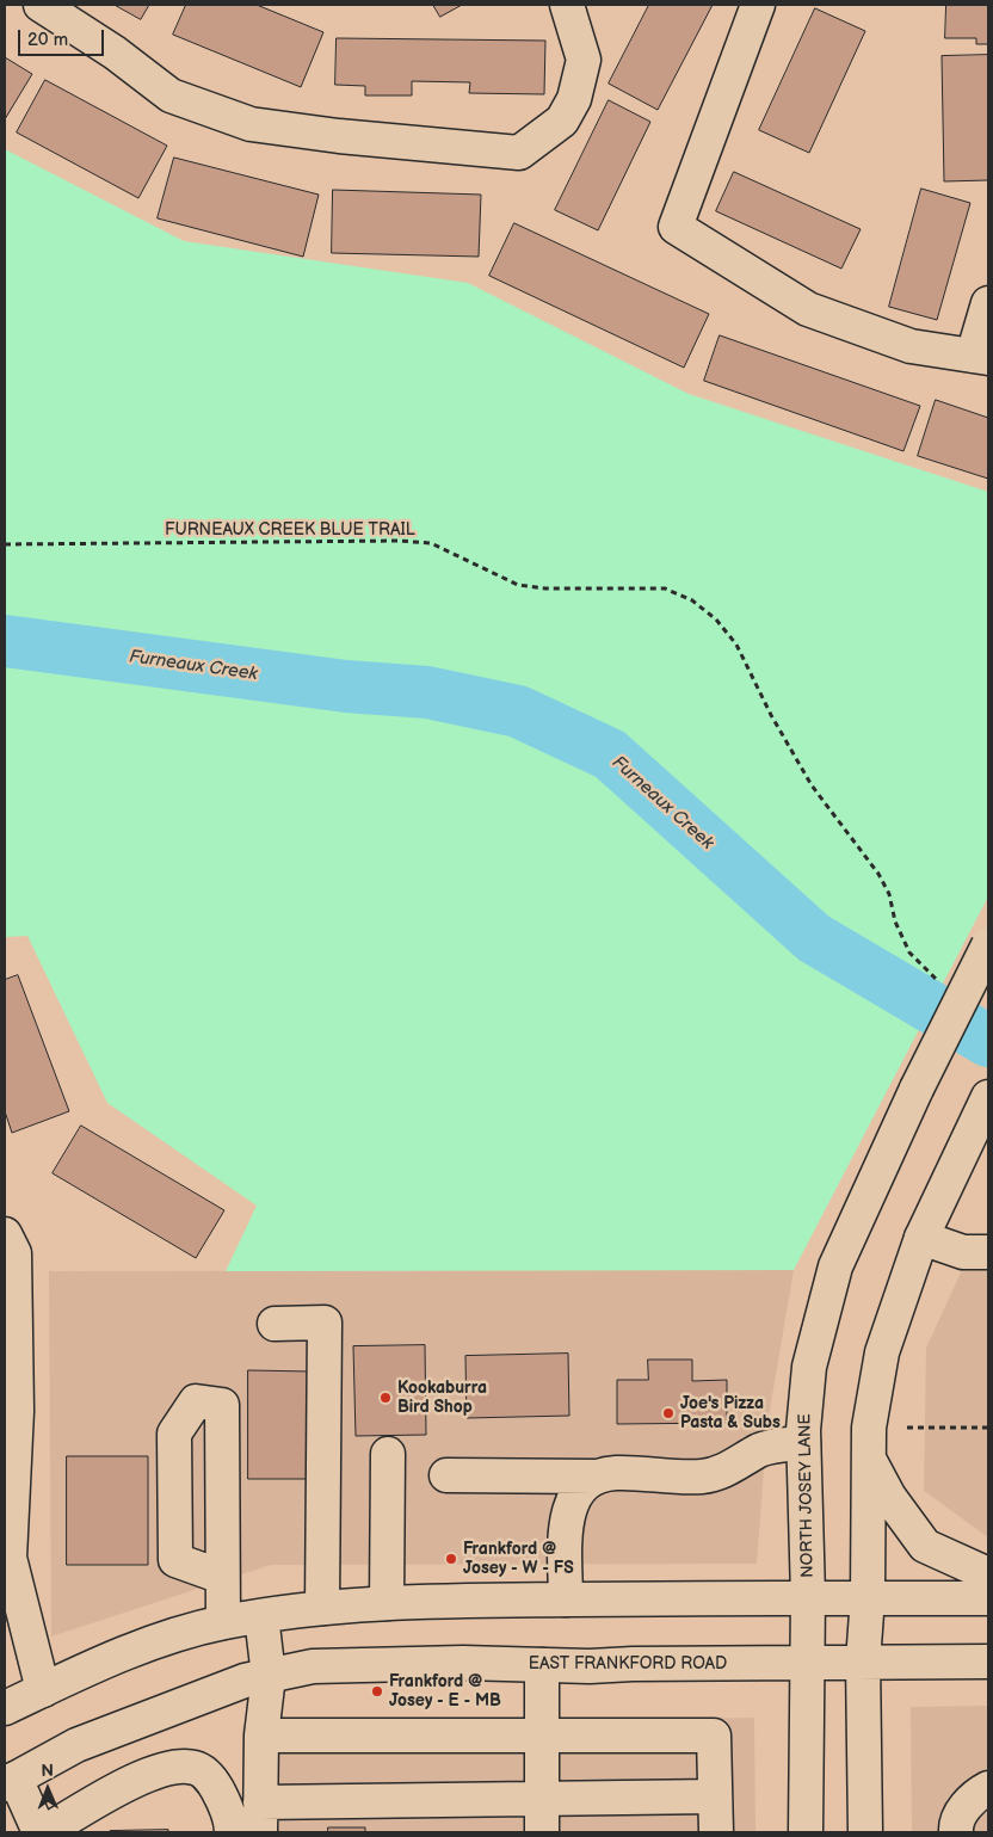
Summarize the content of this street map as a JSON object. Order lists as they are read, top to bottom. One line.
{"streets":{"main road":["NORTH JOSEY LANE","EAST FRANKFORD ROAD"],"path":["FURNEAUX CREEK BLUE TRAIL"]},"crossings":[["NORTH JOSEY LANE","EAST FRANKFORD ROAD"]],"water":["Furneaux Creek"],"places":["Kookaburra Bird Shop","Joe's Pizza Pasta & Subs","Frankford @ Josey - W - FS","Frankford @ Josey - E - MB"],"scale_bar":"20 m","north":"top"}
